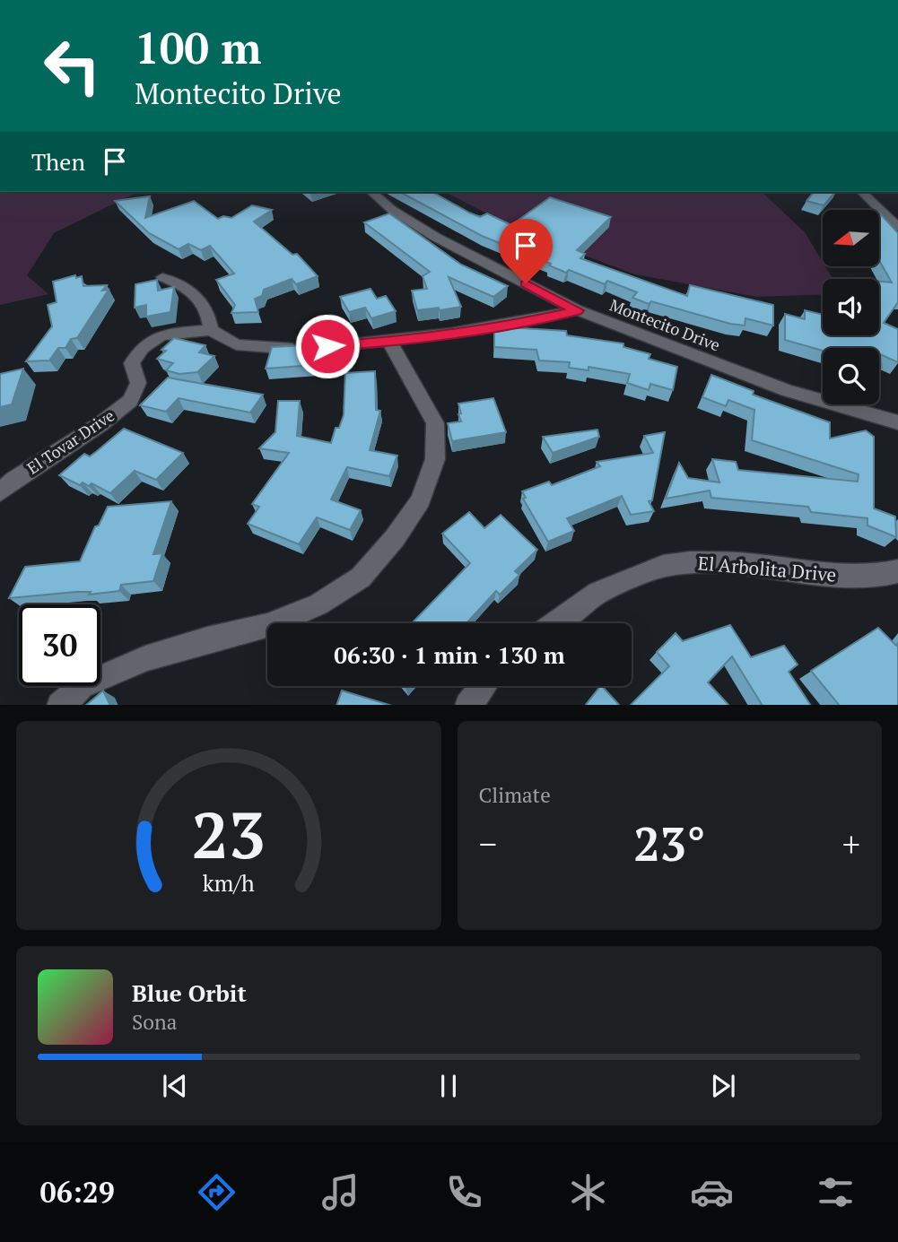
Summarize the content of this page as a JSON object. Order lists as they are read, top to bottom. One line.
{"streets":{"street":["Montecito Drive","El Tovar Drive","El Arbolita Drive"]},"north":"left","page":{"turn":["100 m","Montecito Drive"],"then":"Then","limit":"30","trip":"06:30 · 1 min · 130 m","tile":"Climate","heat":["−","23°","+"],"song":["Blue Orbit","Sona"],"tabs":"06:29","gauge":["23","km/h"]}}
